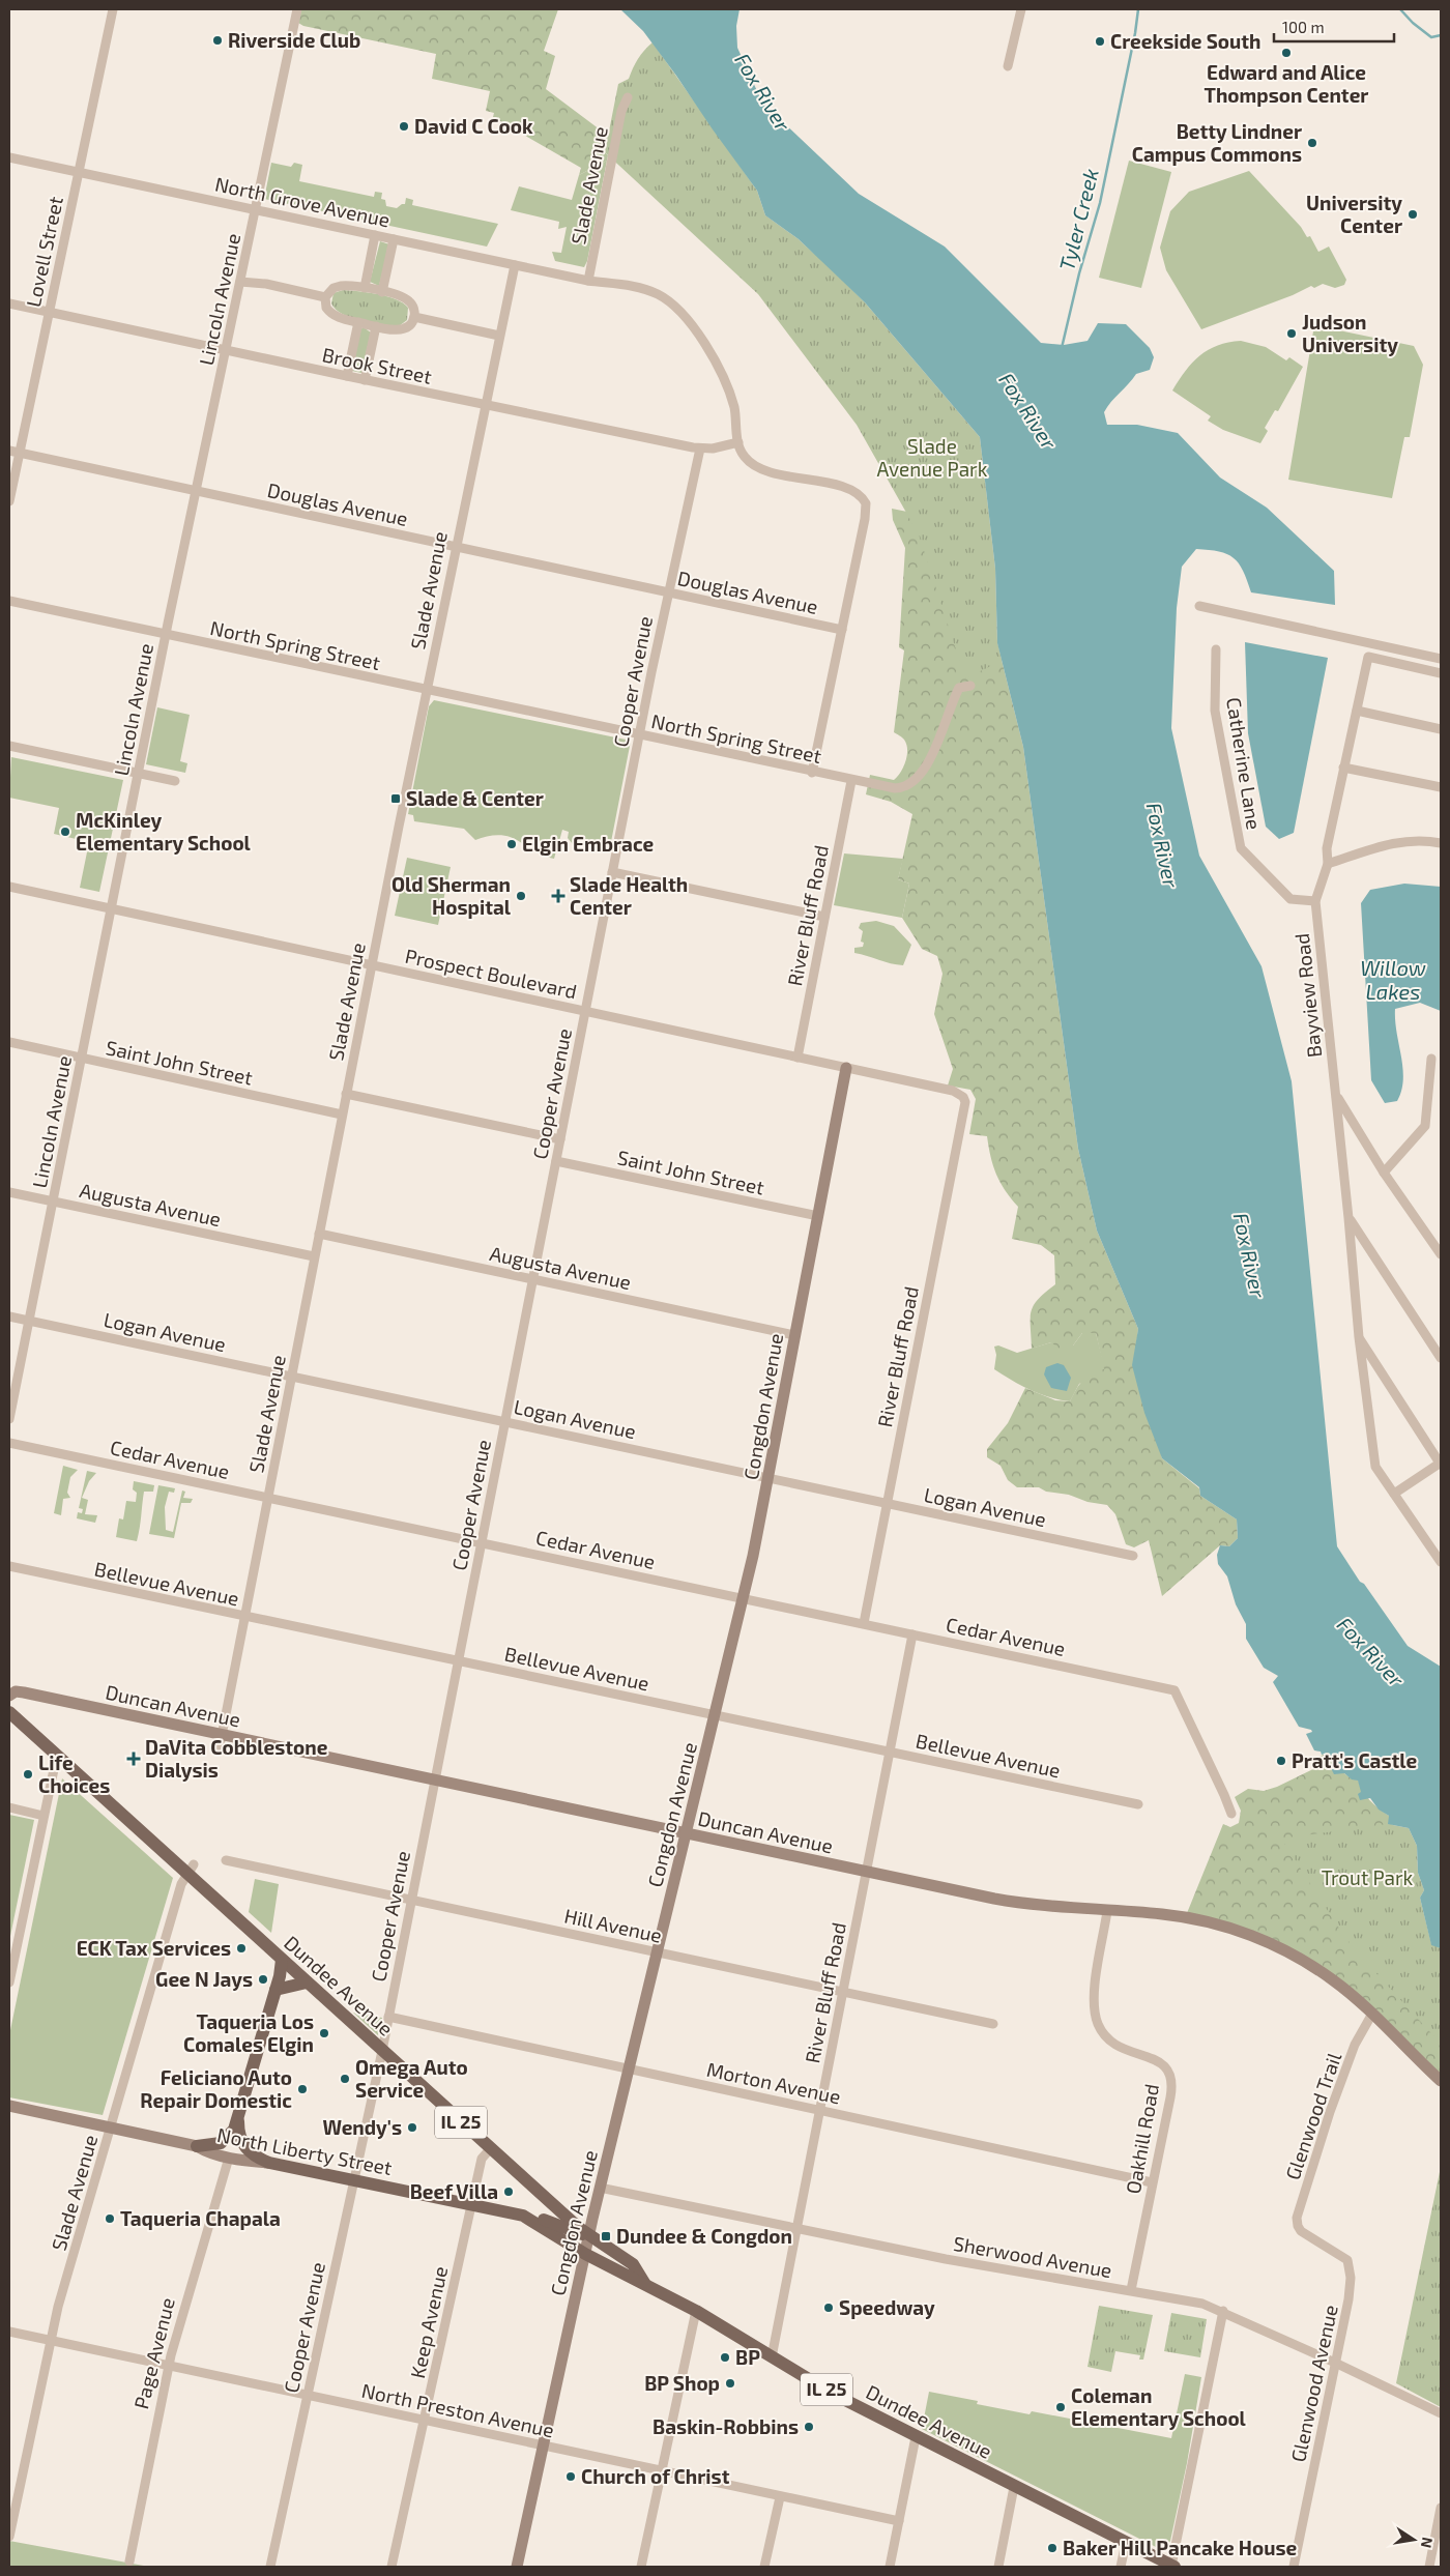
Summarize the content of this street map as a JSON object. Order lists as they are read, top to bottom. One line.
{"streets":{"main road":["Dundee Avenue","IL 25","North Liberty Street"],"street":["Slade Avenue","North Grove Avenue","Lovell Street","Lincoln Avenue","Brook Street","Douglas Avenue","North Spring Street","Cooper Avenue","Catherine Lane","River Bluff Road","Prospect Boulevard","Bayview Road","Saint John Street","Augusta Avenue","Logan Avenue","Congdon Avenue","Cedar Avenue","Bellevue Avenue","Duncan Avenue","Hill Avenue","Morton Avenue","Glenwood Trail","Oakhill Road","Sherwood Avenue","Keep Avenue","Page Avenue","Glenwood Avenue","North Preston Avenue"]},"crossings":[["Slade Avenue","North Grove Avenue"],["Slade Avenue","Brook Street"],["Slade Avenue","Douglas Avenue"],["Slade Avenue","North Spring Street"],["Slade Avenue","Prospect Boulevard"],["Slade Avenue","Saint John Street"],["Slade Avenue","Augusta Avenue"],["Slade Avenue","Logan Avenue"],["Slade Avenue","Cedar Avenue"],["Slade Avenue","Bellevue Avenue"],["Slade Avenue","Duncan Avenue"],["Slade Avenue","Dundee Avenue"],["Slade Avenue","North Liberty Street"],["Slade Avenue","North Preston Avenue"],["North Grove Avenue","Lovell Street"],["North Grove Avenue","Lincoln Avenue"],["Lovell Street","Brook Street"],["Lovell Street","Douglas Avenue"],["Lincoln Avenue","Brook Street"],["Lincoln Avenue","Douglas Avenue"],["Lincoln Avenue","North Spring Street"],["Lincoln Avenue","Prospect Boulevard"],["Lincoln Avenue","Saint John Street"],["Lincoln Avenue","Augusta Avenue"],["Lincoln Avenue","Logan Avenue"],["Brook Street","Cooper Avenue"],["Douglas Avenue","Cooper Avenue"],["North Spring Street","Cooper Avenue"],["North Spring Street","River Bluff Road"],["Cooper Avenue","Prospect Boulevard"],["Cooper Avenue","Saint John Street"],["Cooper Avenue","Augusta Avenue"],["Cooper Avenue","Logan Avenue"],["Cooper Avenue","Cedar Avenue"],["Cooper Avenue","Bellevue Avenue"],["Cooper Avenue","Duncan Avenue"],["Cooper Avenue","Hill Avenue"],["Cooper Avenue","Dundee Avenue"],["Cooper Avenue","Morton Avenue"],["Cooper Avenue","North Liberty Street"],["Cooper Avenue","North Preston Avenue"],["Catherine Lane","Bayview Road"],["River Bluff Road","Prospect Boulevard"],["River Bluff Road","Logan Avenue"],["River Bluff Road","Cedar Avenue"],["River Bluff Road","Bellevue Avenue"],["River Bluff Road","Duncan Avenue"],["River Bluff Road","Hill Avenue"],["River Bluff Road","Dundee Avenue"],["River Bluff Road","Morton Avenue"],["River Bluff Road","Sherwood Avenue"],["Prospect Boulevard","Congdon Avenue"],["Saint John Street","Congdon Avenue"],["Augusta Avenue","Congdon Avenue"],["Logan Avenue","Congdon Avenue"],["Congdon Avenue","Cedar Avenue"],["Congdon Avenue","Bellevue Avenue"],["Congdon Avenue","Duncan Avenue"],["Congdon Avenue","Hill Avenue"],["Congdon Avenue","Dundee Avenue"],["Congdon Avenue","Morton Avenue"],["Congdon Avenue","North Liberty Street"],["Congdon Avenue","Sherwood Avenue"],["Congdon Avenue","North Preston Avenue"],["Duncan Avenue","Glenwood Trail"],["Duncan Avenue","Oakhill Road"],["Dundee Avenue","North Liberty Street"],["Dundee Avenue","Keep Avenue"],["Morton Avenue","Oakhill Road"],["Glenwood Trail","Glenwood Avenue"],["Oakhill Road","Sherwood Avenue"],["North Liberty Street","Keep Avenue"],["North Liberty Street","Page Avenue"],["Sherwood Avenue","Glenwood Avenue"],["Keep Avenue","North Preston Avenue"],["Page Avenue","North Preston Avenue"]],"water":["Fox River","Tyler Creek","Willow Lakes"],"parks":["Slade Avenue Park","Trout Park"],"places":{"other":["Riverside Club","Creekside South","Edward and Alice Thompson Center","David C Cook","Betty Lindner Campus Commons","University Center","Judson University","McKinley Elementary School","Elgin Embrace","Old Sherman Hospital","Pratt's Castle","Life Choices","ECK Tax Services","Gee N Jays","Taqueria Los Comales Elgin","Omega Auto Service","Feliciano Auto Repair Domestic","Wendy's","Beef Villa","Taqueria Chapala","Speedway","BP","BP Shop","Coleman Elementary School","Baskin-Robbins","Church of Christ","Baker Hill Pancake House"],"transit":["Slade & Center","Dundee & Congdon"],"health":["Slade Health Center","DaVita Cobblestone Dialysis"]},"scale_bar":"100 m","north":"right"}
